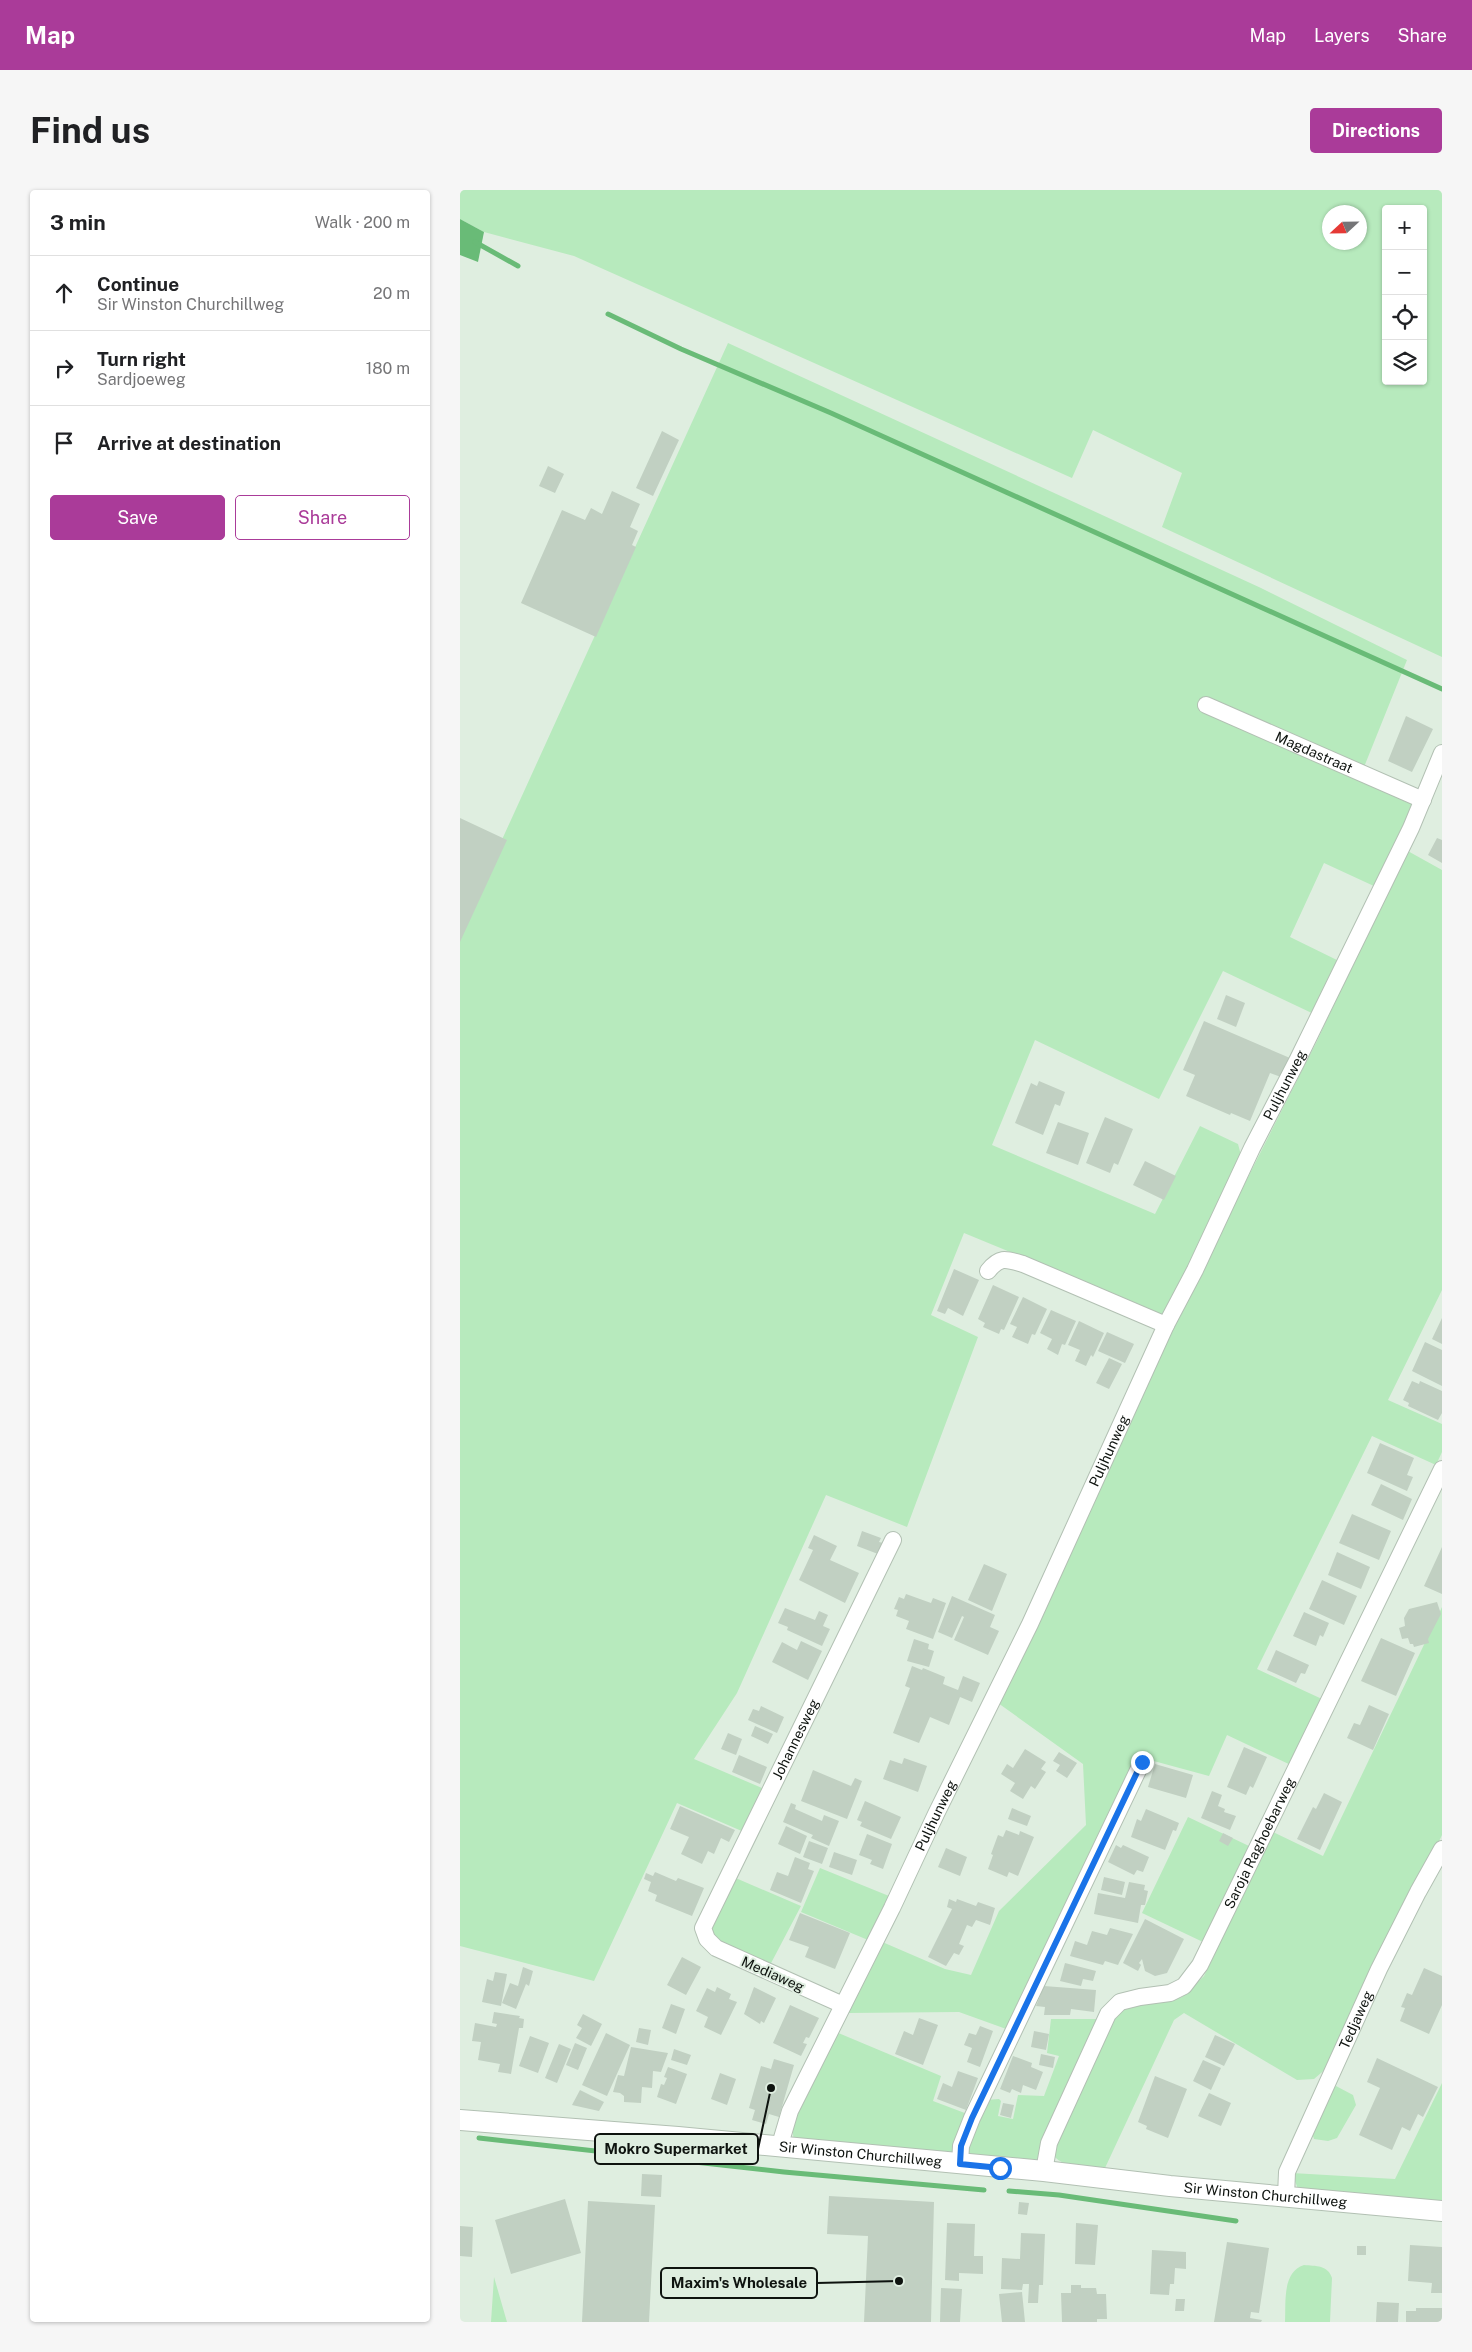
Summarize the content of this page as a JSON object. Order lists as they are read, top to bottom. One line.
{"streets":{"street":["Magdastraat","Puljhunweg","Johannesweg","Saroja Raghoebarweg","Mediaweg","Tedjaweg","Sir Winston Churchillweg"]},"crossings":[["Magdastraat","Puljhunweg"],["Puljhunweg","Mediaweg"],["Puljhunweg","Sir Winston Churchillweg"],["Johannesweg","Mediaweg"],["Saroja Raghoebarweg","Sir Winston Churchillweg"],["Tedjaweg","Sir Winston Churchillweg"]],"places":["Mokro Supermarket","Maxim's Wholesale"],"north":"left","page":{"header":"Map","nav":["Map","Layers","Share"],"buttons":["Directions",["Save","Share"]],"title":"Find us","heading":["3 min","Walk · 200 m"],"map_buttons":["+","−"],"list":[["Continue","Sir Winston Churchillweg","20 m"],["Turn right","Sardjoeweg","180 m"],"Arrive at destination"]}}
